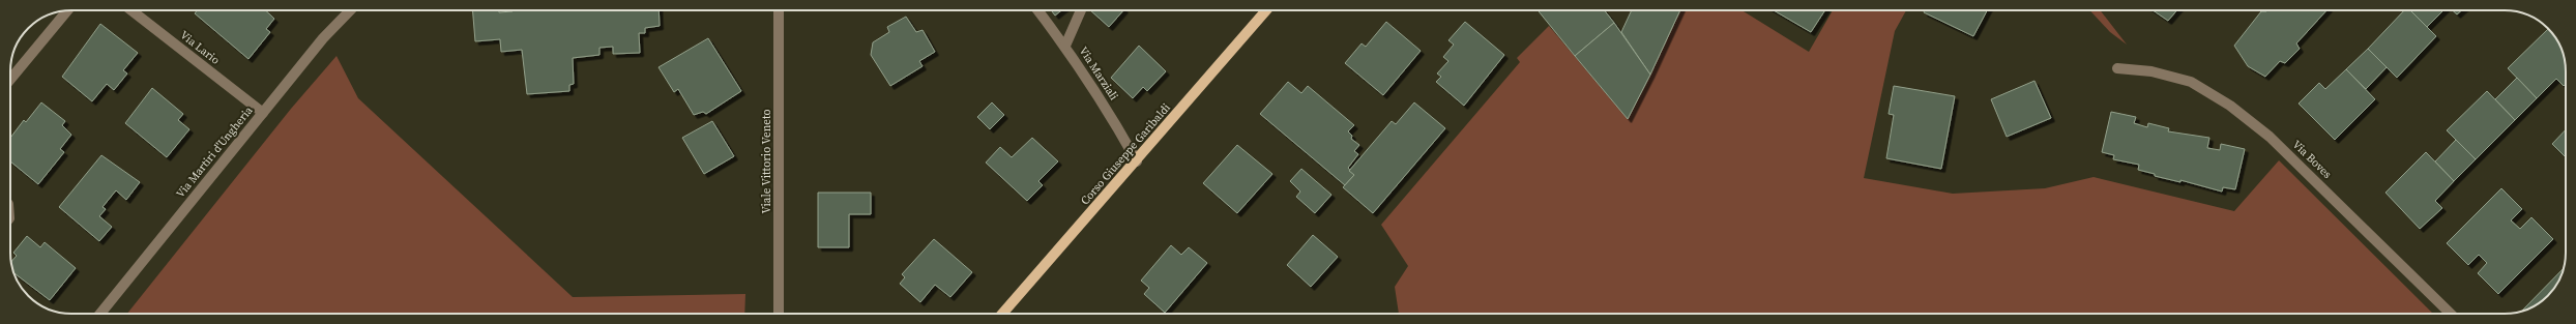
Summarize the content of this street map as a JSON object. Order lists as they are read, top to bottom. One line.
{"streets":{"main road":["Corso Giuseppe Garibaldi"],"street":["Via Lario","Via Marziali","Via Martiri d'Ungheria","Via Boves","Viale Vittorio Veneto"]},"crossings":[["Via Lario","Via Martiri d'Ungheria"],["Via Marziali","Corso Giuseppe Garibaldi"]]}
